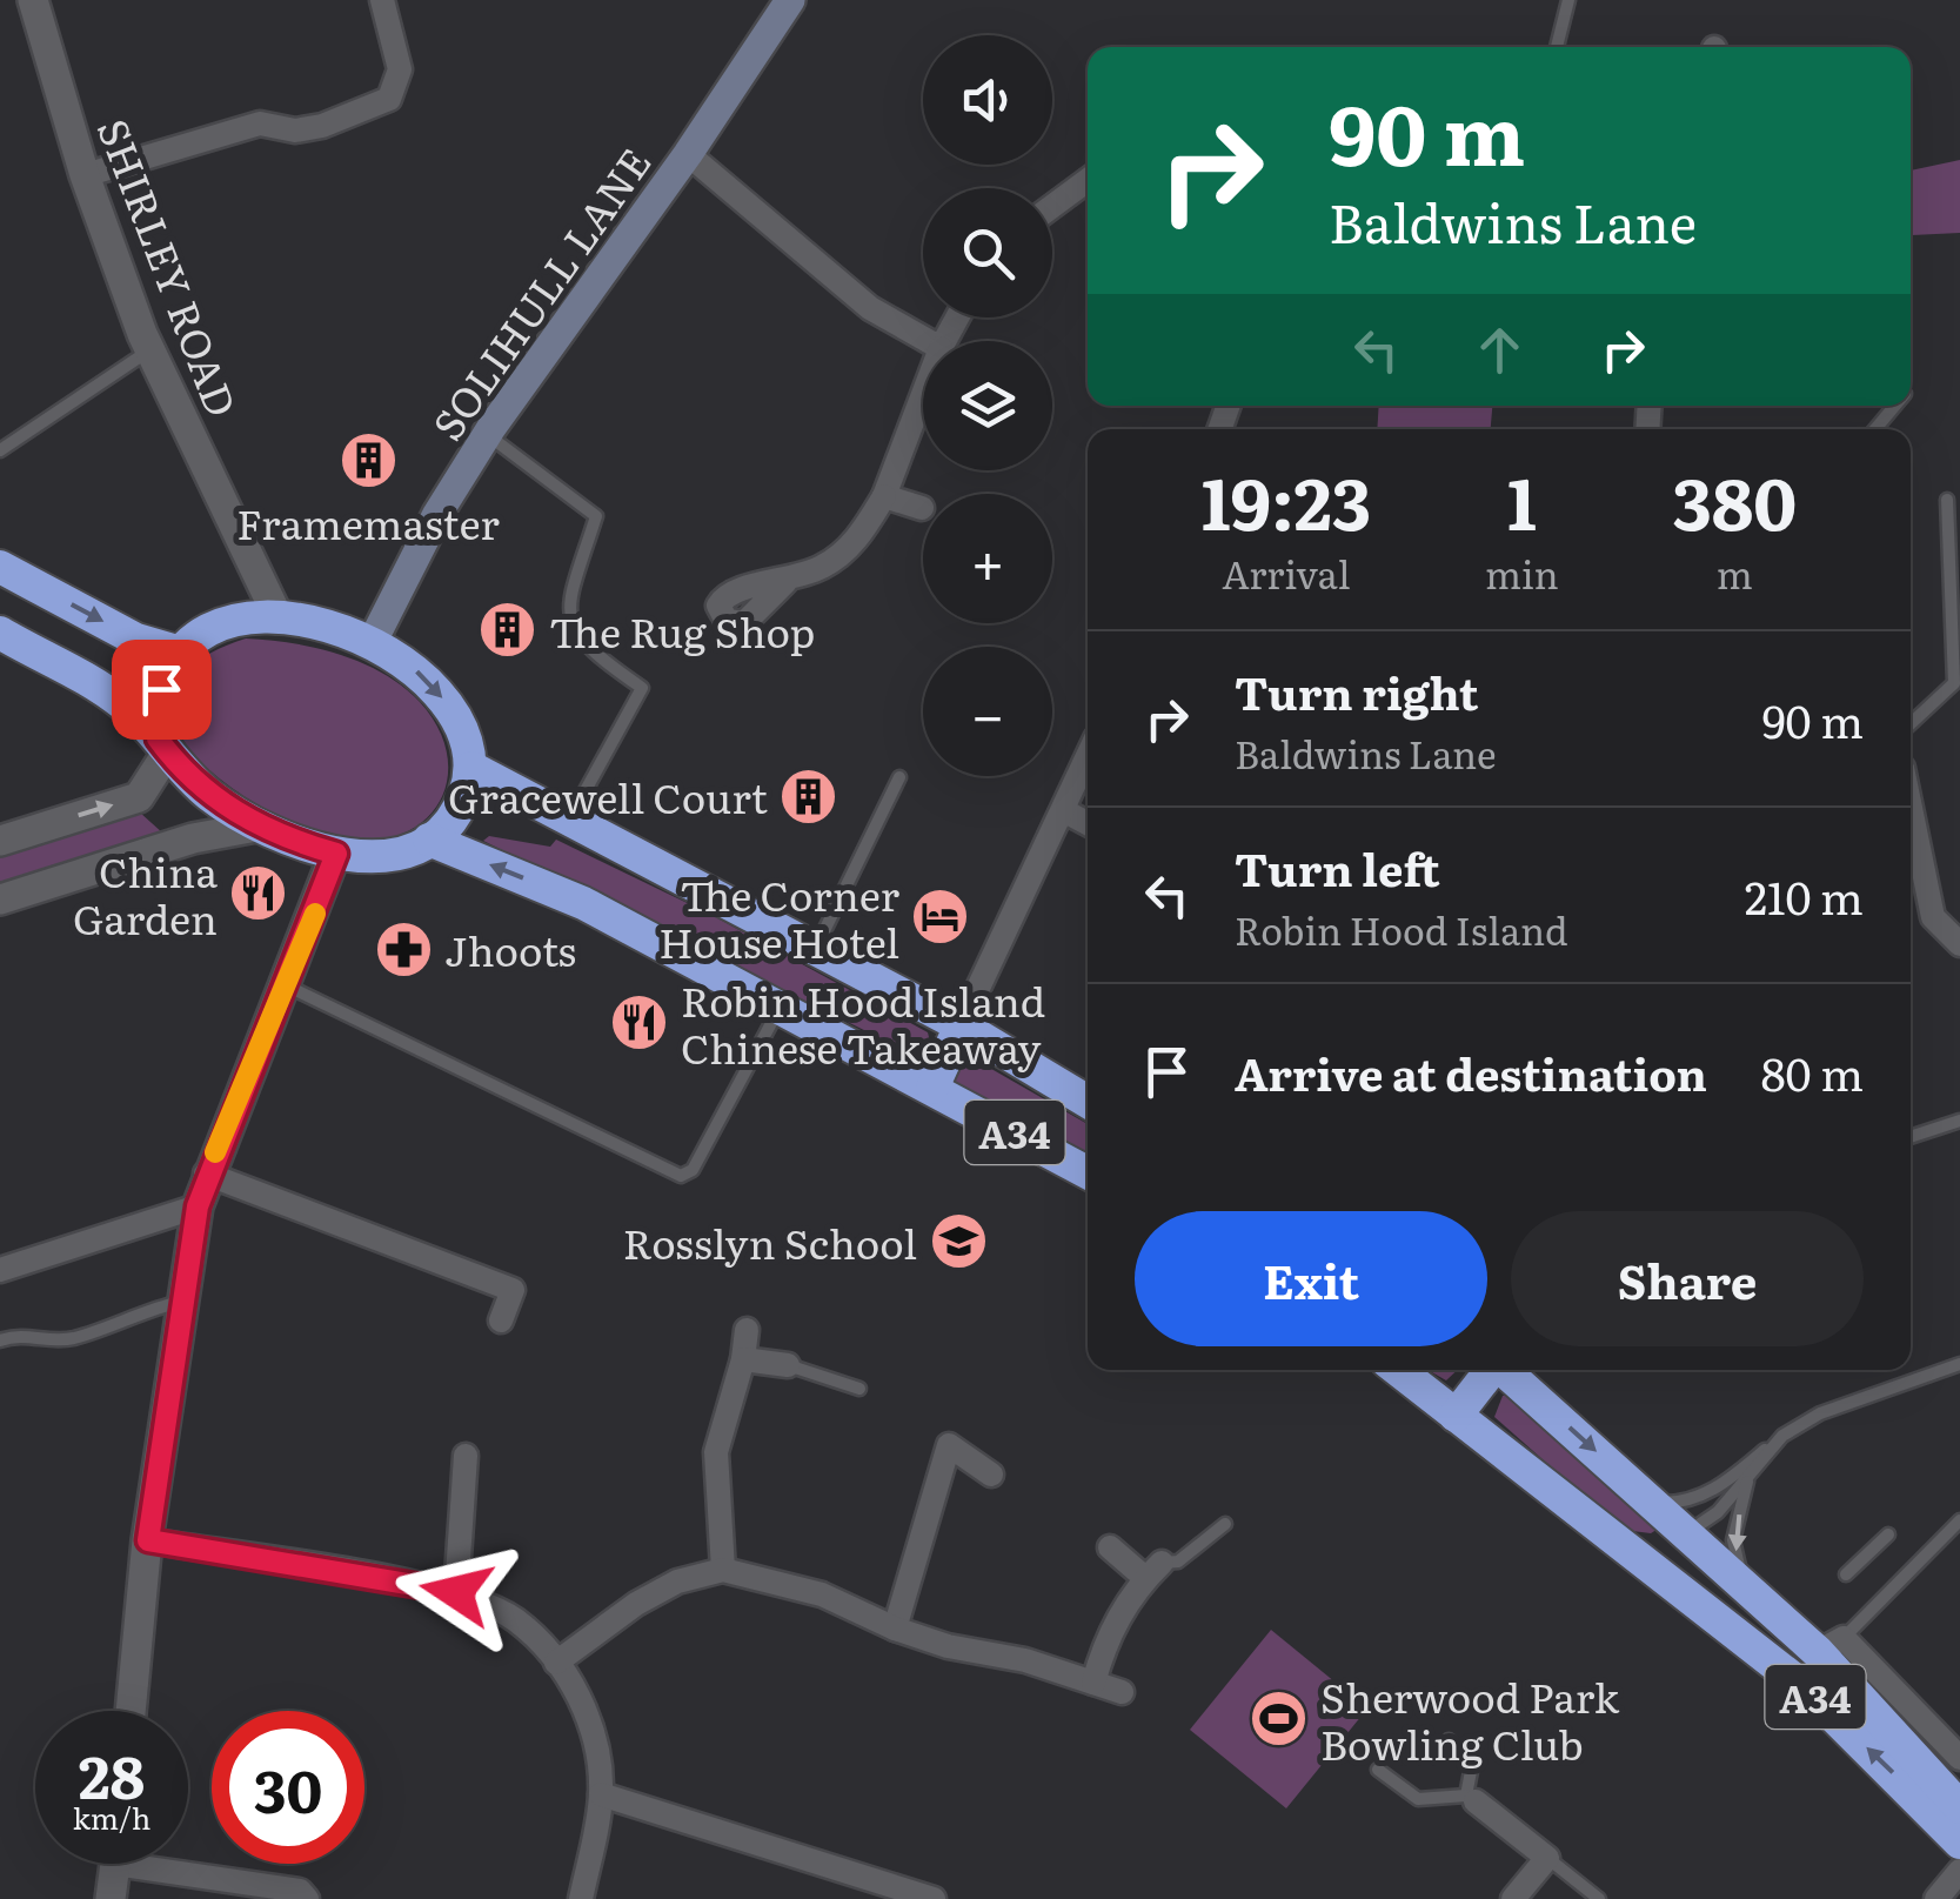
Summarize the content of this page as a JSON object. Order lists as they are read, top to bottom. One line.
{"streets":{"highway":["A34"],"main road":["SOLIHULL LANE"],"street":["SHIRLEY ROAD"]},"crossings":[["SHIRLEY ROAD","SOLIHULL LANE"],["SHIRLEY ROAD","A34"],["SOLIHULL LANE","A34"]],"places":{"building":["Framemaster","The Rug Shop","Gracewell Court"],"restaurant":["China Garden","Robin Hood Island Chinese Takeaway"],"hotel":["The Corner House Hotel"],"pharmacy":["Jhoots"],"school or university":["Rosslyn School"],"sports":["Sherwood Park Bowling Club"]},"page":{"map_buttons":["+","−"],"turn":["90 m","Baldwins Lane"],"eta":["19:23","Arrival","1","min","380","m"],"list":[{"name":"Turn right","note":"Baldwins Lane","value":"90 m"},{"name":"Turn left","note":"Robin Hood Island","value":"210 m"},{"name":"Arrive at destination","value":"80 m"}],"buttons":["Exit","Share"],"speed":"28 km/h","limit":"30"}}
